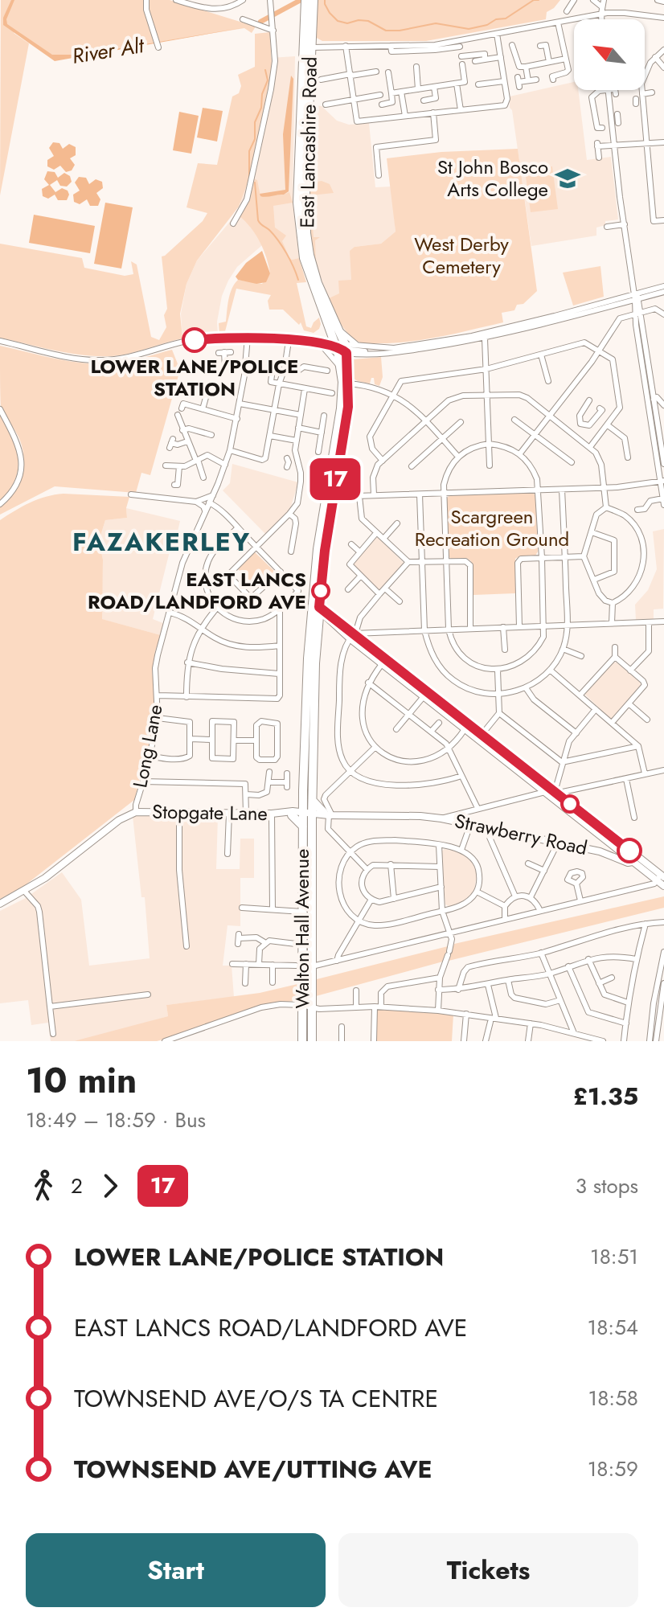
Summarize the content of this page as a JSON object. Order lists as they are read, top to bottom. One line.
{"streets":{"highway":["East Lancashire Road","Walton Hall Avenue"],"main road":["Long Lane","Stopgate Lane","Strawberry Road"]},"crossings":[["East Lancashire Road","Stopgate Lane"],["East Lancashire Road","Walton Hall Avenue"],["Long Lane","Stopgate Lane"],["Stopgate Lane","Strawberry Road"],["Stopgate Lane","Walton Hall Avenue"]],"districts":["FAZAKERLEY"],"water":["River Alt"],"parks":["West Derby Cemetery","Scargreen Recreation Ground"],"places":{"school or university":["St John Bosco Arts College"],"other":["LOWER LANE/POLICE STATION","EAST LANCS ROAD/LANDFORD AVE"]},"lines":["bus line 17"],"north":"top left","page":{"on_map":"17","heading":["10 min","18:49 – 18:59 · Bus","£1.35"],"legs":["2","17","3 stops"],"list":[{"name":"LOWER LANE/POLICE STATION","value":"18:51"},{"name":"EAST LANCS ROAD/LANDFORD AVE","value":"18:54"},{"name":"TOWNSEND AVE/O/S TA CENTRE","value":"18:58"},{"name":"TOWNSEND AVE/UTTING AVE","value":"18:59"}],"buttons":["Start","Tickets"]}}
